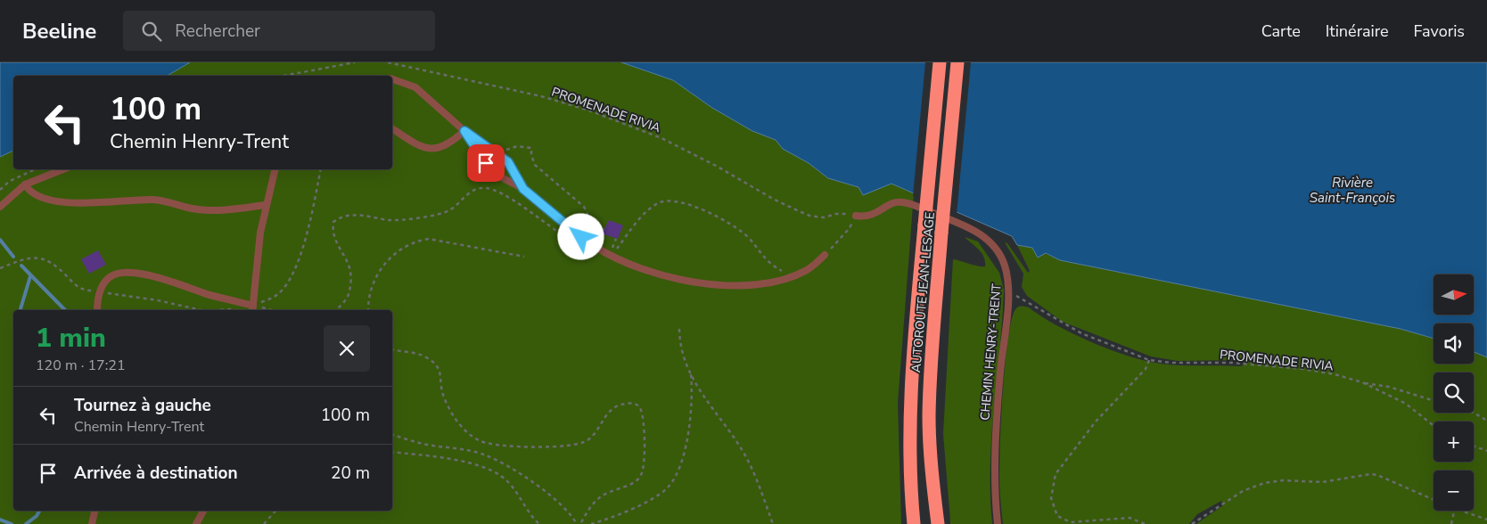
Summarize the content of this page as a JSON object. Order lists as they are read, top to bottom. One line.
{"streets":{"highway":["AUTOROUTE JEAN-LESAGE"],"lane":["CHEMIN HENRY-TRENT"],"path":["PROMENADE RIVIA"]},"crossings":[["PROMENADE RIVIA","CHEMIN HENRY-TRENT"]],"water":["Rivière Saint-François"],"north":"right","page":{"header":"Beeline","search":"Rechercher","nav":["Carte","Itinéraire","Favoris"],"turn":["100 m","Chemin Henry-Trent"],"map_buttons":["+","−"],"heading":["1 min","120 m · 17:21"],"list":[{"name":"Tournez à gauche","note":"Chemin Henry-Trent","value":"100 m"},{"name":"Arrivée à destination","value":"20 m"}]}}
